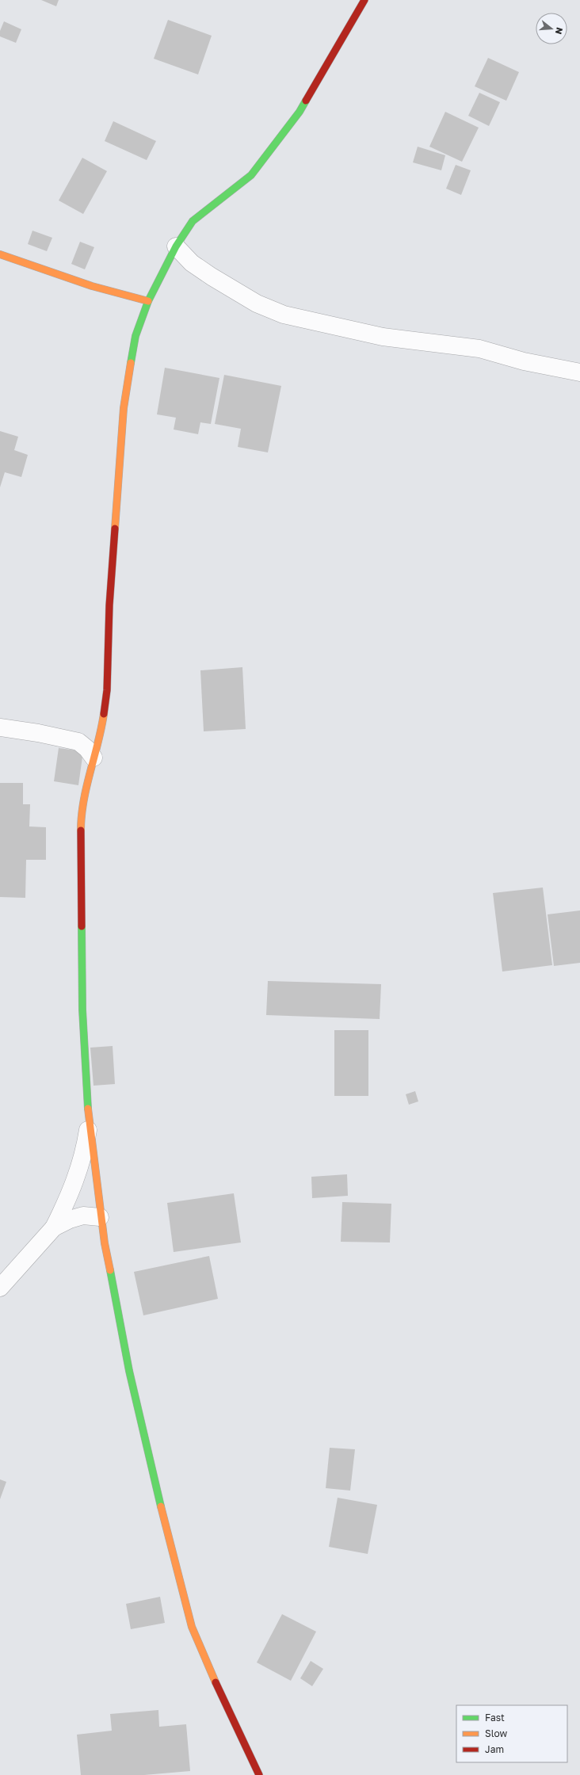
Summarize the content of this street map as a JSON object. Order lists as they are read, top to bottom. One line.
{"legend":["Fast","Slow","Jam"],"north":"right"}
